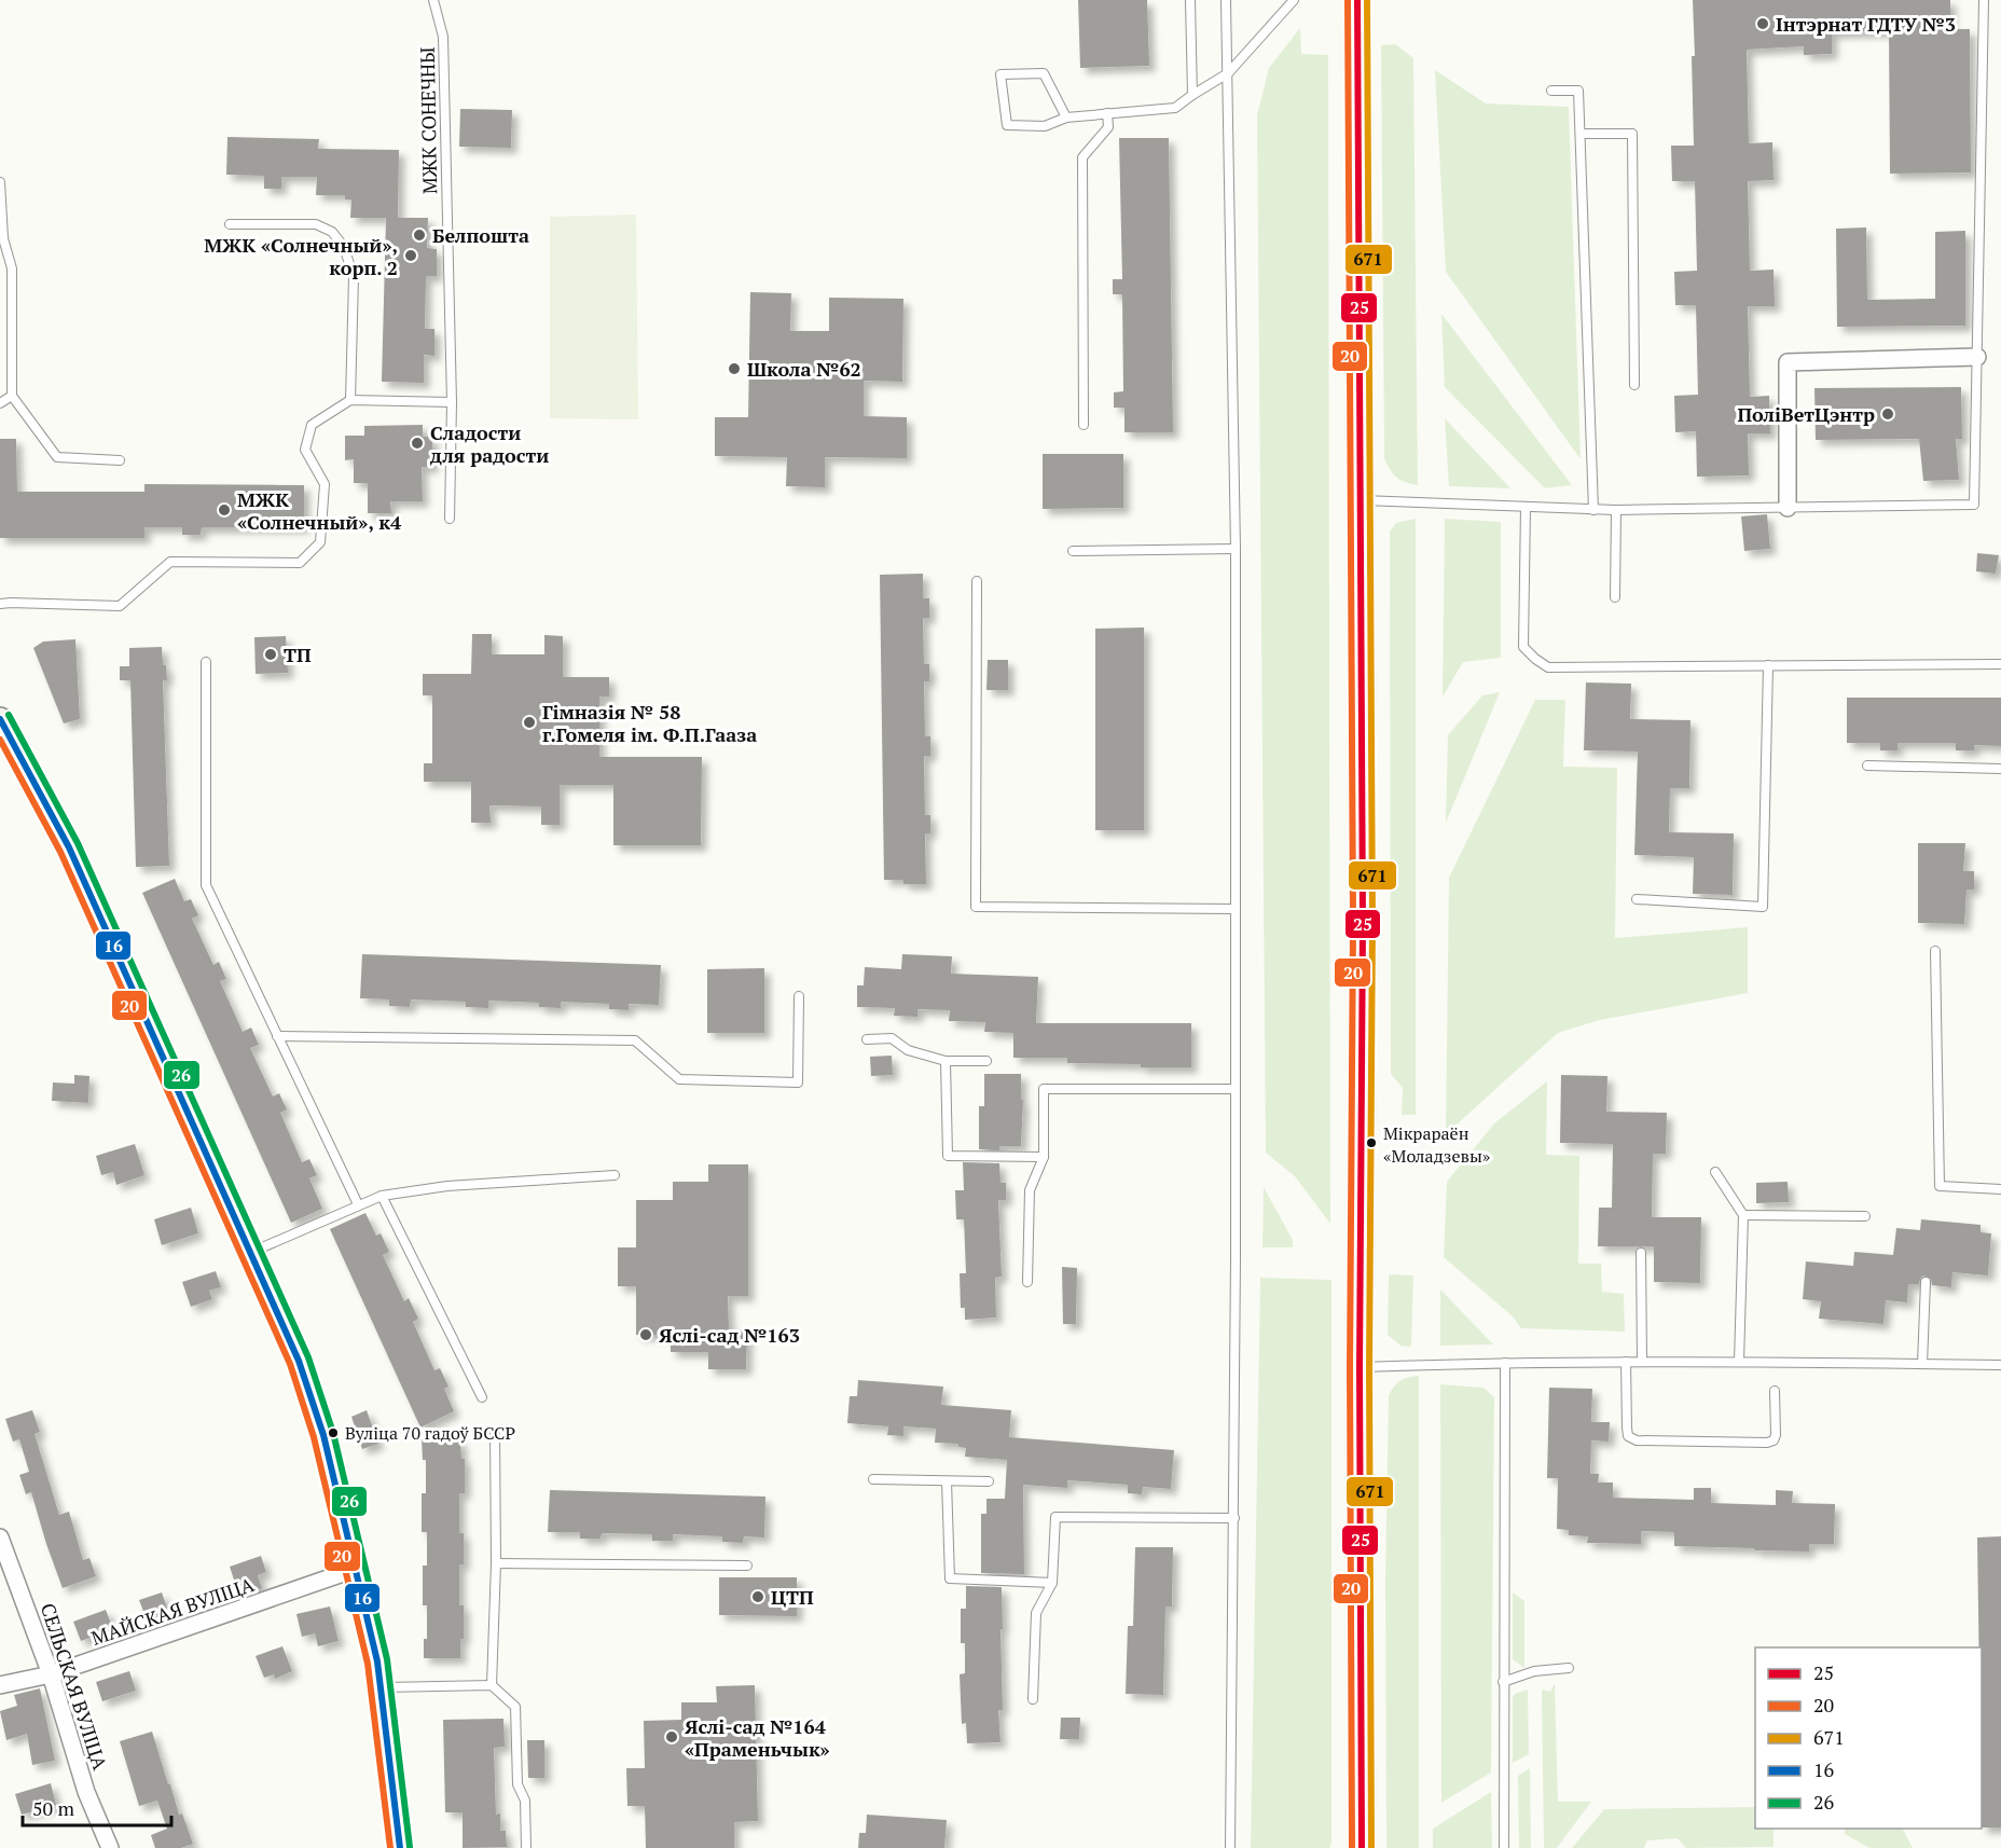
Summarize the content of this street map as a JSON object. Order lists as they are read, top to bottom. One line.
{"streets":{"street":["МАЙСКАЯ ВУЛІЦА","СЕЛЬСКАЯ ВУЛІЦА"],"lane":["МЖК СОНЕЧНЫ"]},"crossings":[["МАЙСКАЯ ВУЛІЦА","СЕЛЬСКАЯ ВУЛІЦА"]],"places":["Інтэрнат ГДТУ №3","Белпошта","МЖК «Солнечный», корп. 2","Школа №62","ПоліВетЦэнтр","Сладости для радости","МЖК «Солнечный», к4","ТП","Гімназія № 58 г.Гомеля ім. Ф.П.Гааза","Мікрараён «Моладзевы»","Яслі-сад №163","Вуліца 70 гадоў БССР","ЦТП","Яслі-сад №164 «Праменьчык»"],"lines":["transit line 25","transit line 20","transit line 671","transit line 26","transit line 16"],"legend":["25","20","671","16","26"],"scale_bar":"50 m"}
